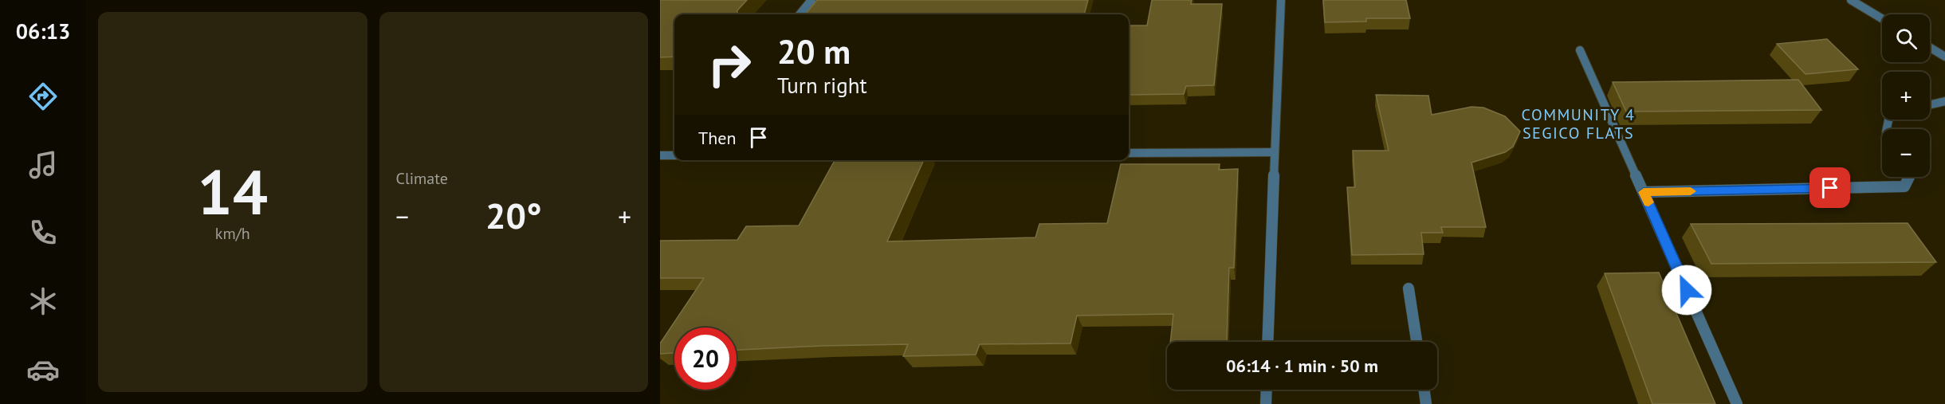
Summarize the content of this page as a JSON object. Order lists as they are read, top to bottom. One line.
{"districts":["COMMUNITY 4 SEGICO FLATS"],"page":{"tabs":"06:13","tile":[["14","km/h"],"Climate"],"map_buttons":["+","−"],"turn":["20 m","Turn right"],"then":"Then","heat":["−","20°","+"],"limit":"20","trip":"06:14 · 1 min · 50 m"}}
